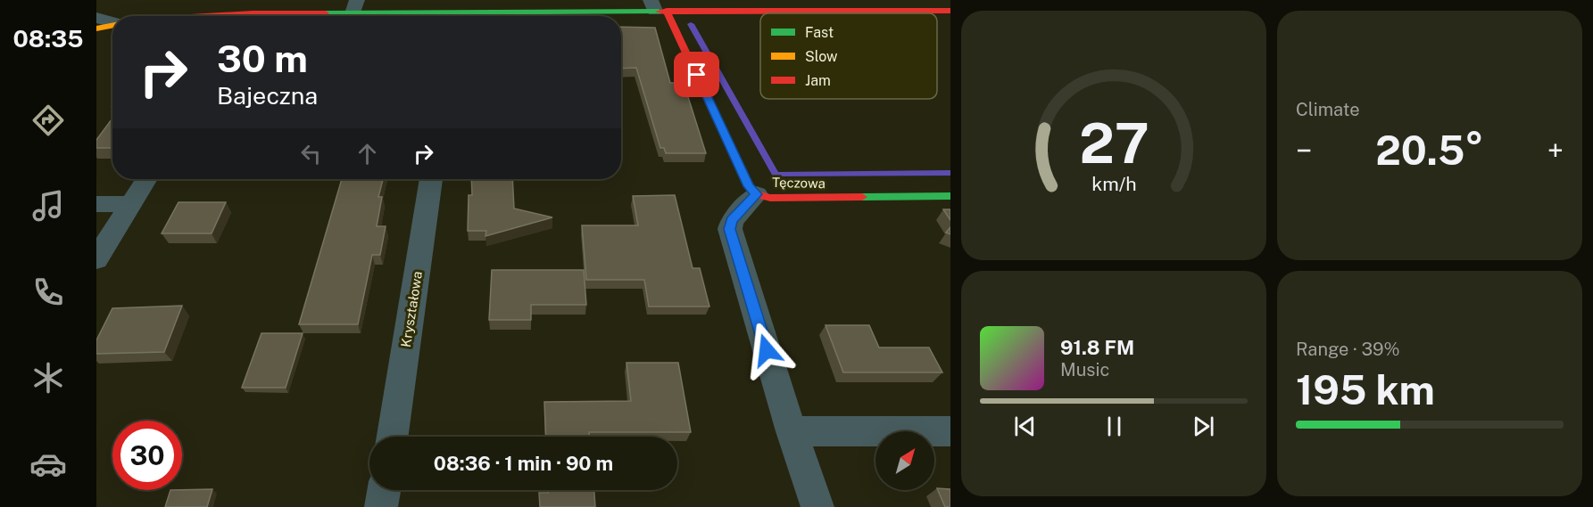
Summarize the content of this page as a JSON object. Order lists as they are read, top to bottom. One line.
{"streets":{"street":["Tęczowa","Kryształowa"]},"legend":["Fast","Slow","Jam"],"north":"top right","page":{"tabs":"08:35","tile":["Climate",["Range · 39%","195 km"]],"turn":["30 m","Bajeczna"],"heat":["−","20.5°","+"],"song":["91.8 FM","Music"],"limit":"30","trip":"08:36 · 1 min · 90 m","gauge":["27","km/h"]}}
